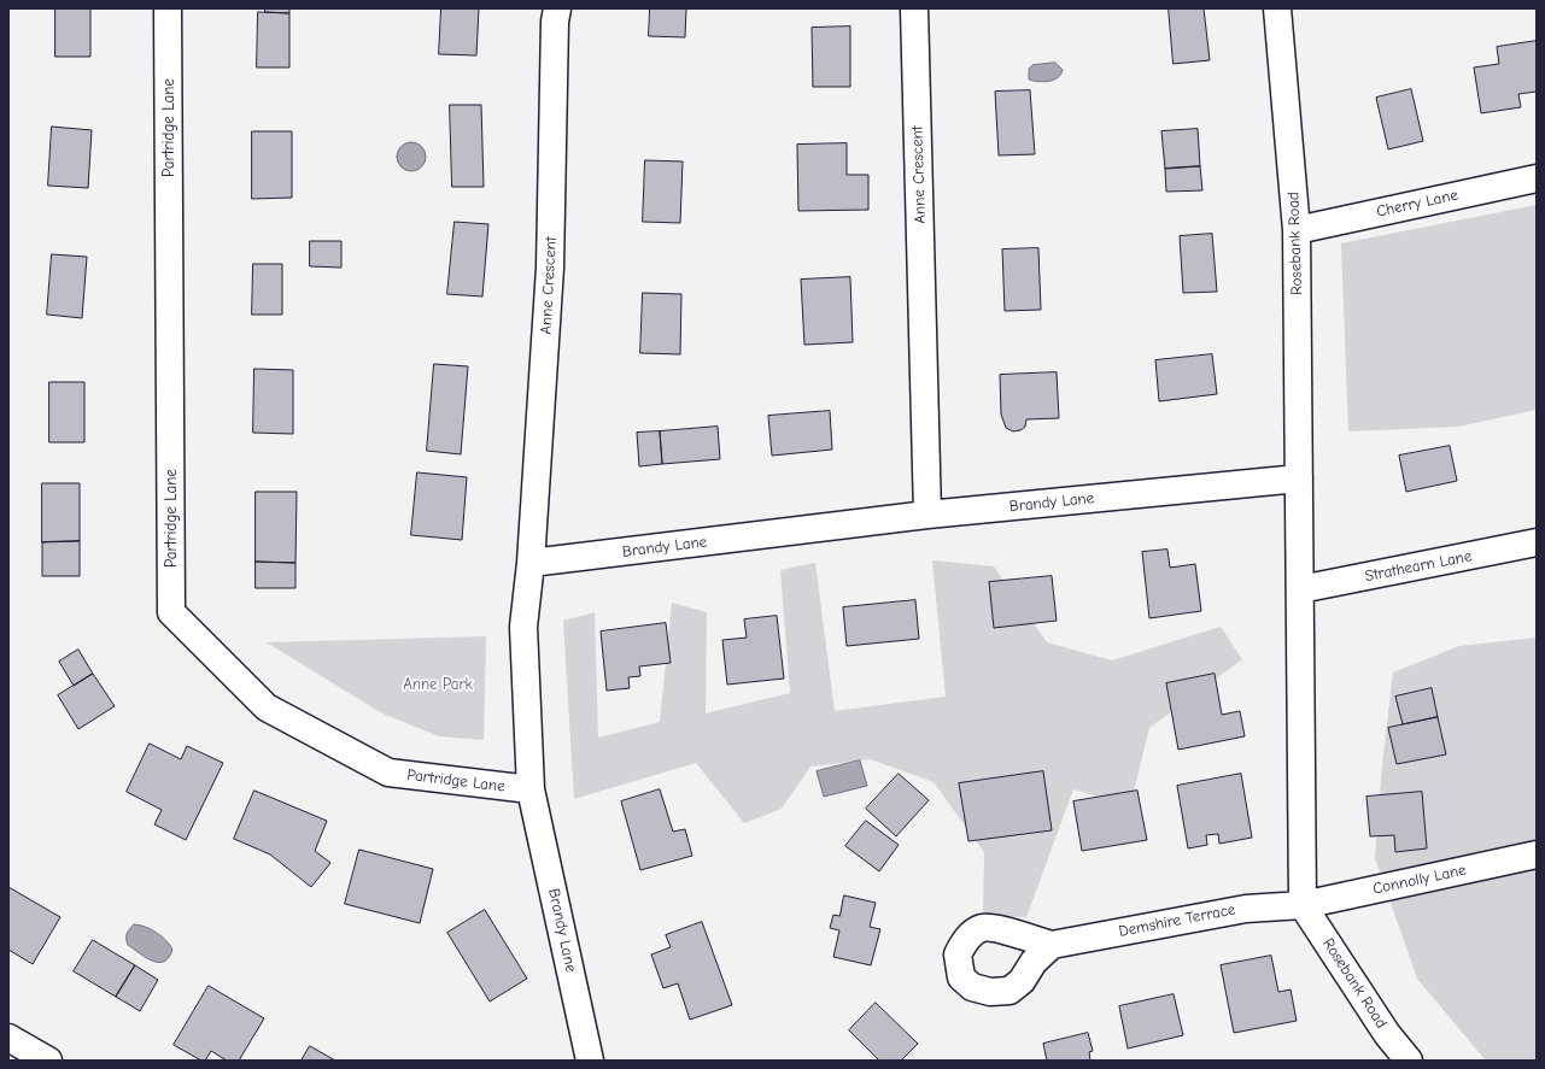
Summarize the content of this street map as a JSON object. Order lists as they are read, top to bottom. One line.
{"streets":{"street":["Partridge Lane","Anne Crescent","Cherry Lane","Rosebank Road","Brandy Lane","Strathearn Lane","Connolly Lane","Demshire Terrace"]},"crossings":[["Partridge Lane","Brandy Lane"],["Anne Crescent","Brandy Lane"],["Cherry Lane","Rosebank Road"],["Rosebank Road","Brandy Lane"],["Rosebank Road","Strathearn Lane"],["Rosebank Road","Connolly Lane"],["Rosebank Road","Demshire Terrace"],["Connolly Lane","Demshire Terrace"]],"parks":["Anne Park"]}
